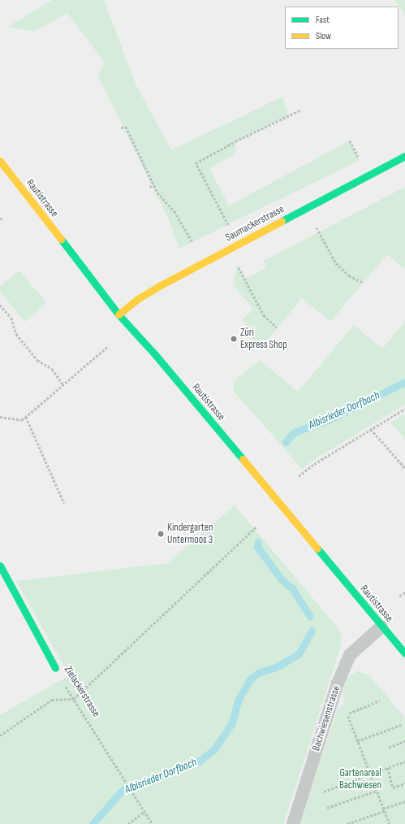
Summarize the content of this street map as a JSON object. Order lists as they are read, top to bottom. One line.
{"streets":{"street":["Rautistrasse","Saumackerstrasse","Zielackerstrasse"],"lane":["Bachwiesenstrasse"]},"crossings":[["Rautistrasse","Saumackerstrasse"],["Rautistrasse","Bachwiesenstrasse"]],"water":["Albisrieder Dorfbach"],"parks":["Gartenareal Bachwiesen"],"places":["Züri Express Shop","Kindergarten Untermoos 3"],"legend":["Fast","Slow"]}
